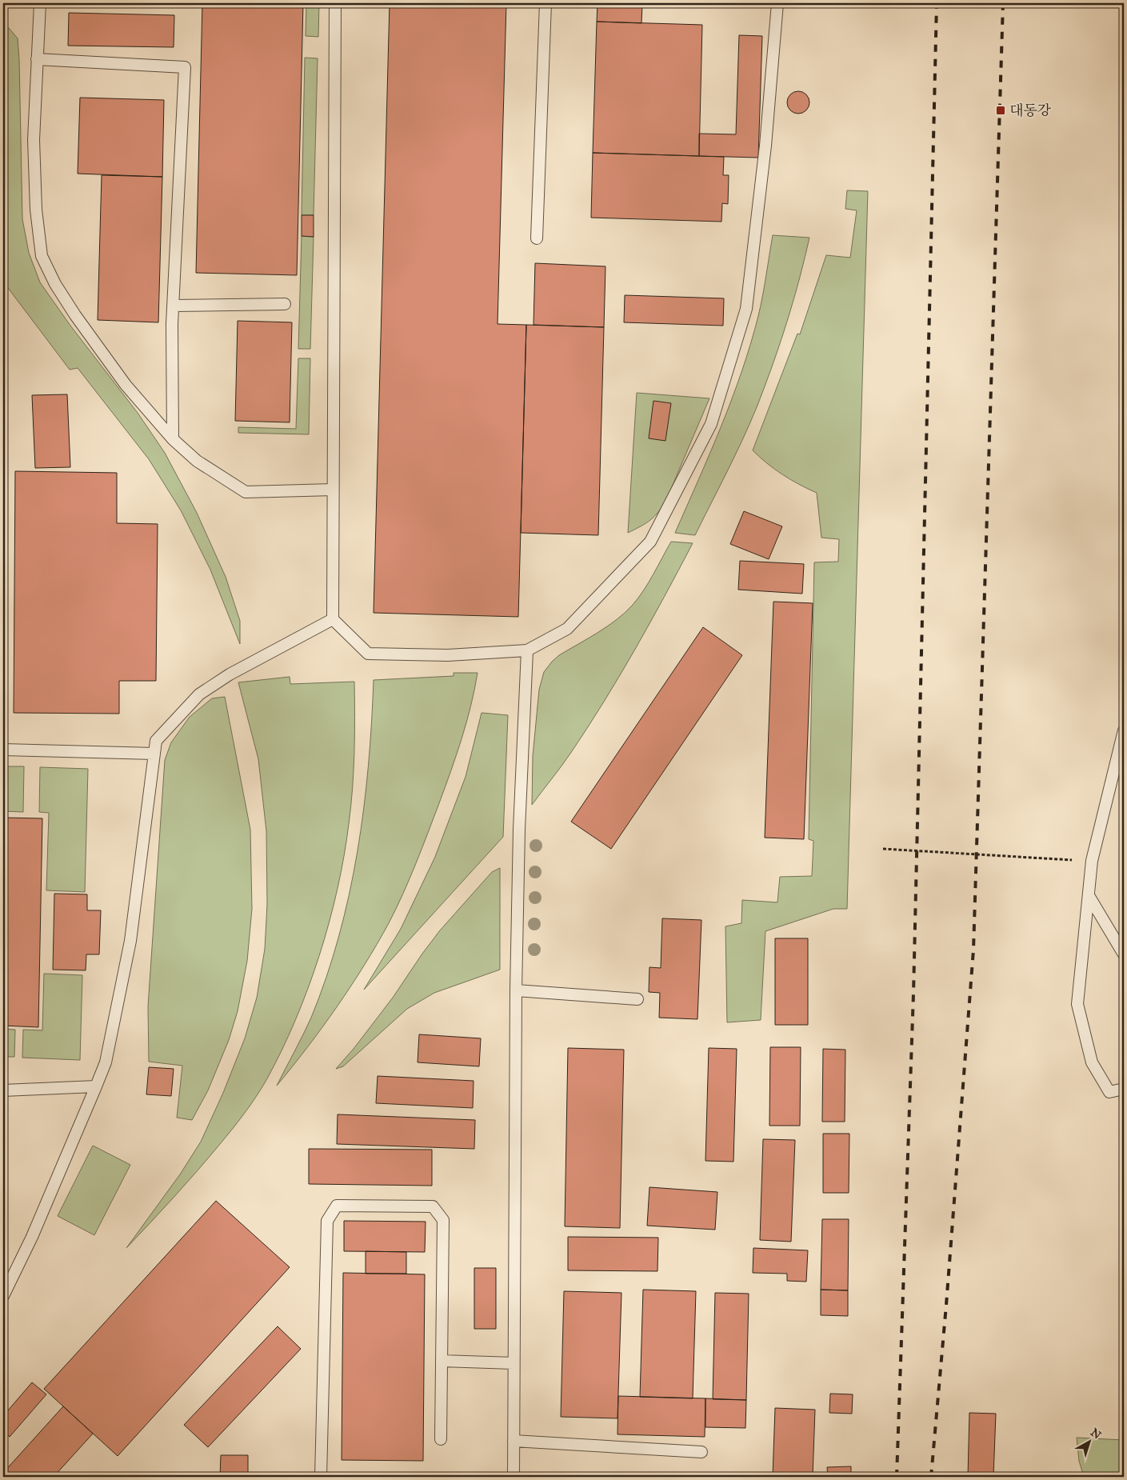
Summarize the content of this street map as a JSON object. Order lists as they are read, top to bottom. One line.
{"places":{"transit":["대동강"]},"north":"top right"}
